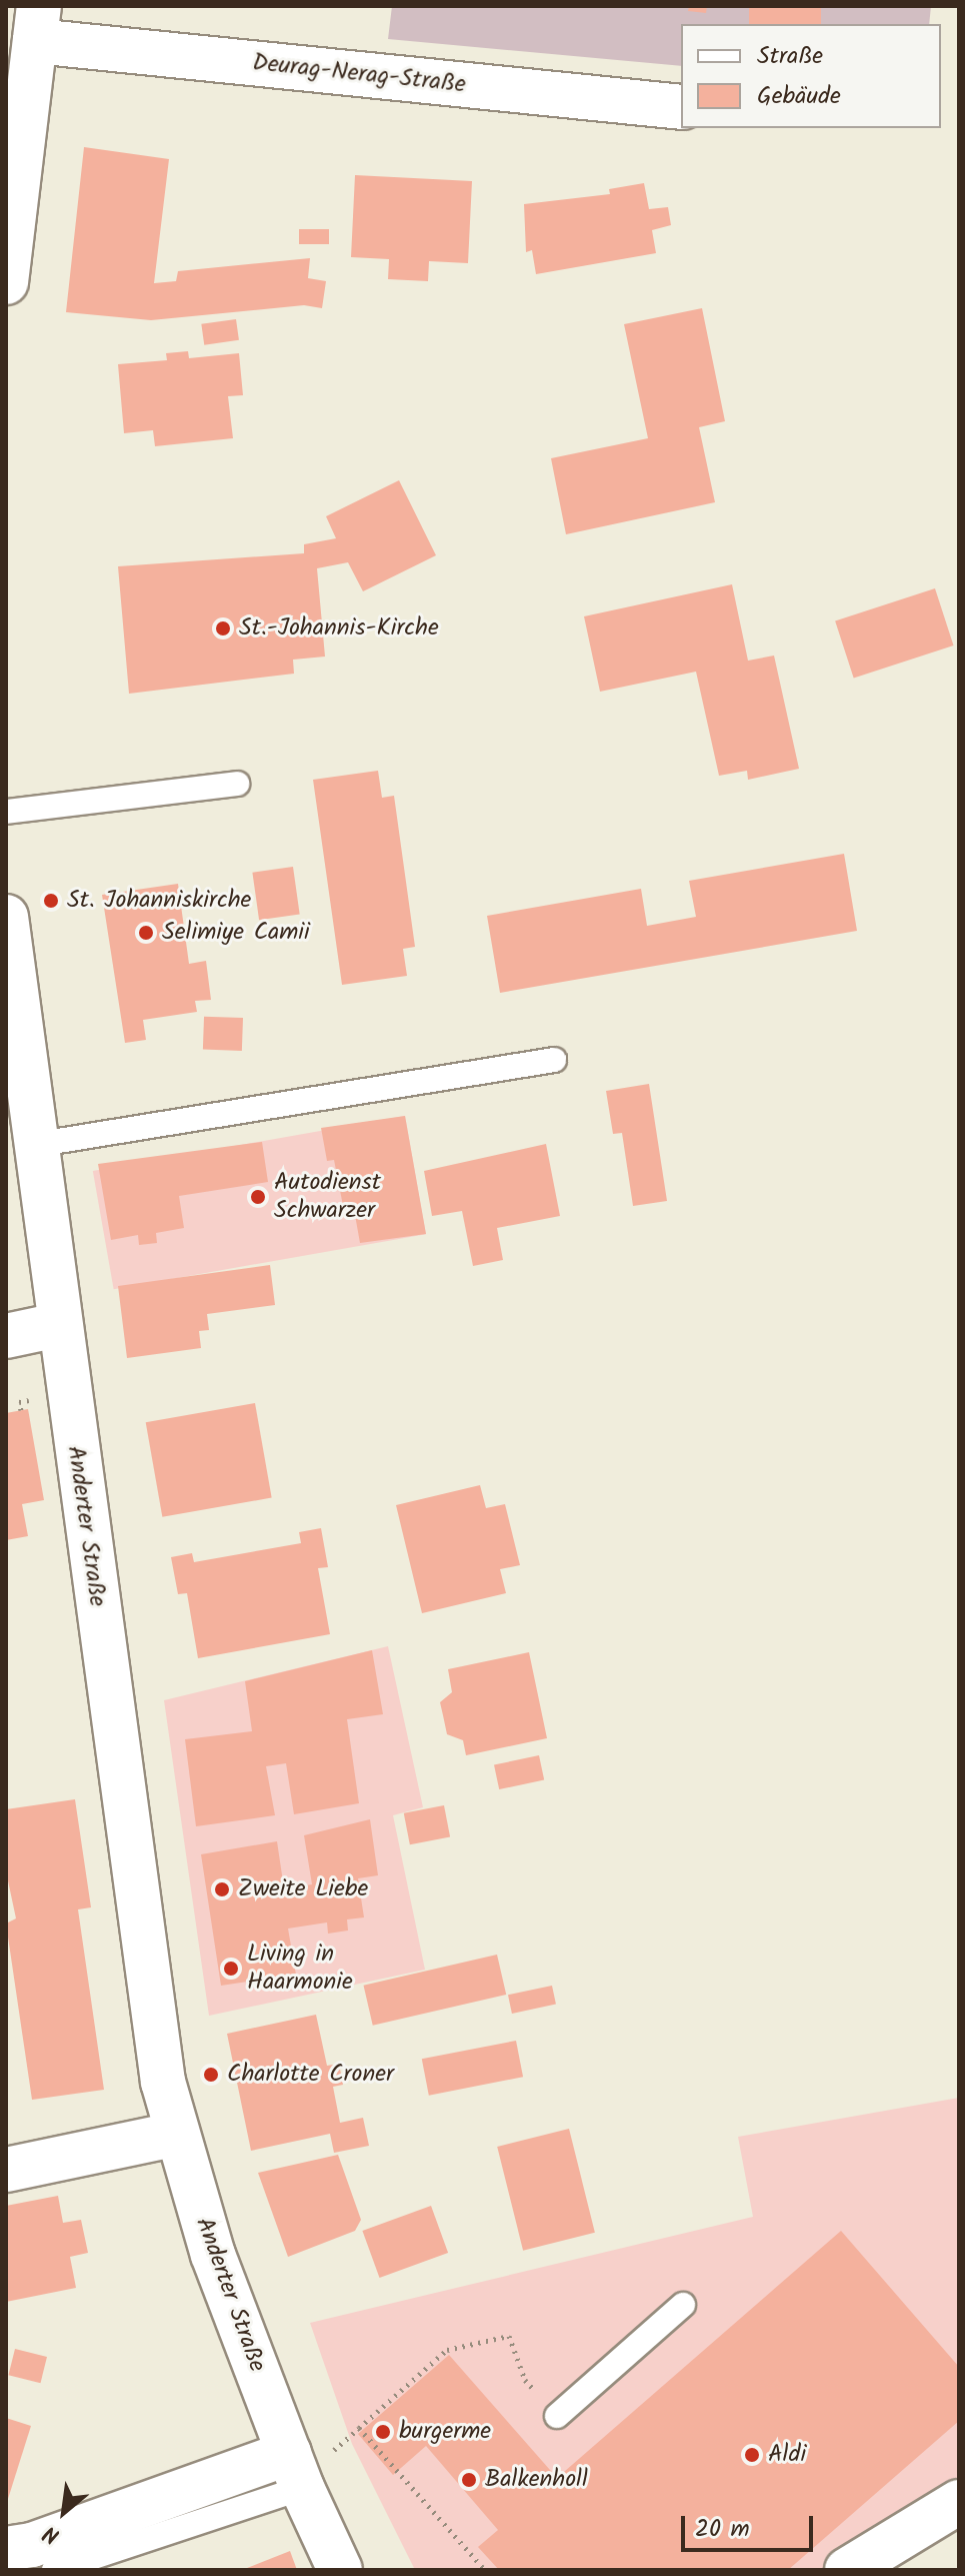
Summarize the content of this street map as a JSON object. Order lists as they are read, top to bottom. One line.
{"streets":{"main road":["Deurag-Nerag-Straße","Anderter Straße"]},"places":["St.-Johannis-Kirche","St. Johanniskirche","Selimiye Camii","Autodienst Schwarzer","Zweite Liebe","Living in Haarmonie","Charlotte Croner","burgerme","Aldi","Balkenholl"],"legend":["Straße","Gebäude"],"scale_bar":"20 m","north":"bottom left"}
